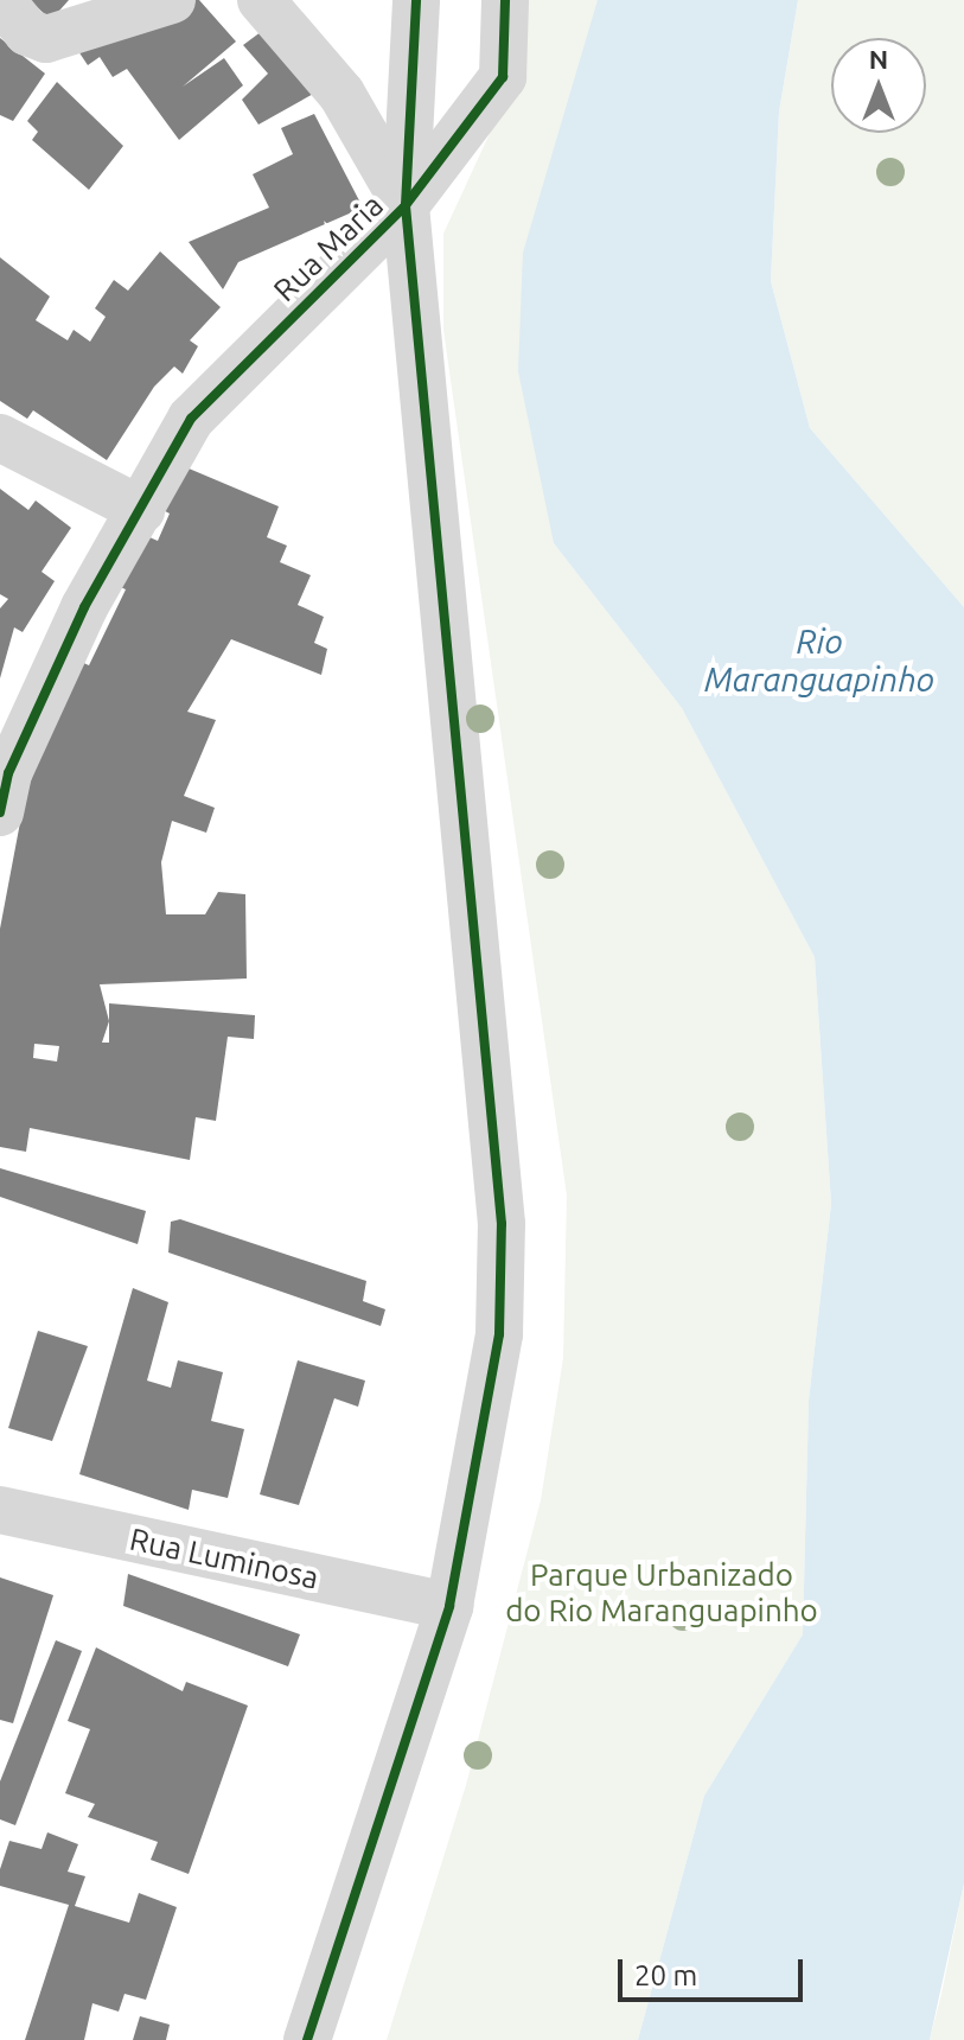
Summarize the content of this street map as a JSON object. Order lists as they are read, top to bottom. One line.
{"streets":{"street":["Rua Maria","Rua Luminosa"]},"water":["Rio Maranguapinho"],"parks":["Parque Urbanizado do Rio Maranguapinho"],"scale_bar":"20 m","north":"top"}
